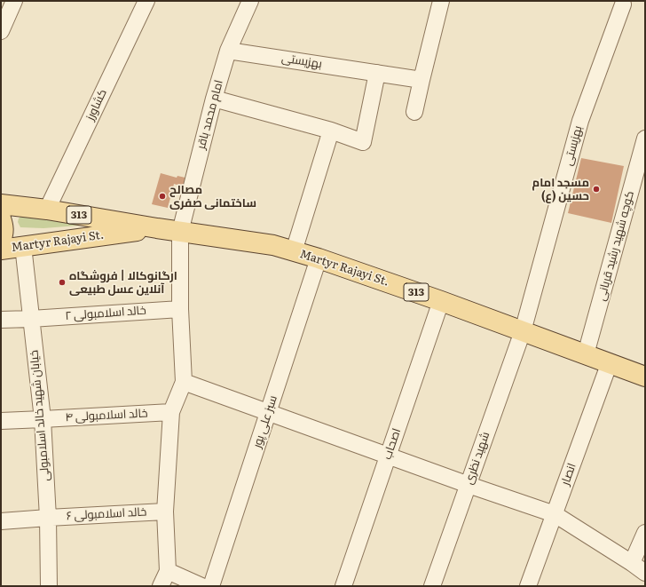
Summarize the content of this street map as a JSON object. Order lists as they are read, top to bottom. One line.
{"streets":{"main road":["313","Martyr Rajayi St."],"street":["بهزیستی","کشاورز","امام محمد باقر","کوچه شهید رشید قربانی","خالد اسلامبولی ۲","خیابان شهید خالد اسلامبولی","خالد اسلامبولی ۴","سبز علی پور","اصحاب","شهید نظری","انصار","خالد اسلامبولی ۶"]},"crossings":[["بهزیستی","امام محمد باقر"],["بهزیستی","Martyr Rajayi St."],["بهزیستی","شهید نظری"],["کشاورز","Martyr Rajayi St."],["امام محمد باقر","Martyr Rajayi St."],["امام محمد باقر","خالد اسلامبولی ۲"],["Martyr Rajayi St.","کوچه شهید رشید قربانی"],["Martyr Rajayi St.","خیابان شهید خالد اسلامبولی"],["Martyr Rajayi St.","سبز علی پور"],["Martyr Rajayi St.","اصحاب"],["Martyr Rajayi St.","شهید نظری"],["Martyr Rajayi St.","انصار"],["خالد اسلامبولی ۲","خیابان شهید خالد اسلامبولی"],["خیابان شهید خالد اسلامبولی","خالد اسلامبولی ۴"],["خیابان شهید خالد اسلامبولی","خالد اسلامبولی ۶"]],"places":["مسجد امام حسین (ع)","مصالح ساختمانی صفری","ارگانوکالا | فروشگاه آنلاین عسل طبیعی"]}
